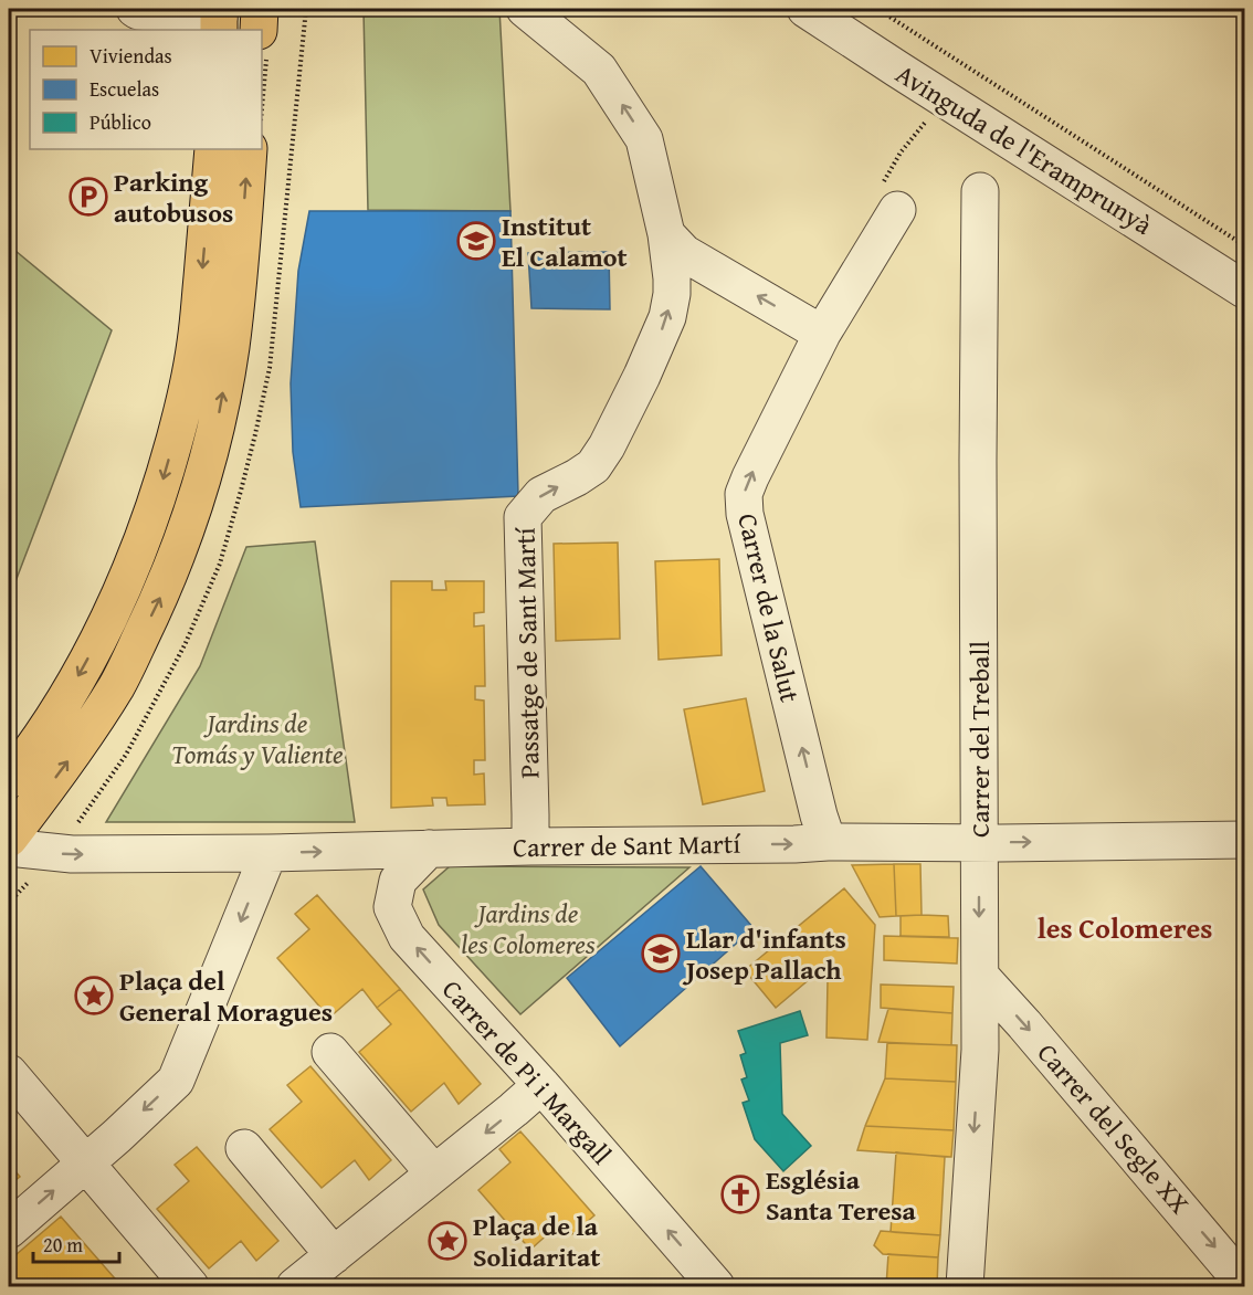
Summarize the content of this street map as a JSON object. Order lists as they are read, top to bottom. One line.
{"streets":{"street":["Avinguda de l'Eramprunyà","Carrer de la Salut","Passatge de Sant Martí","Carrer del Treball","Carrer de Sant Martí","Carrer de Pi i Margall","Carrer del Segle XX"]},"crossings":[["Carrer de la Salut","Carrer de Sant Martí"],["Passatge de Sant Martí","Carrer de Sant Martí"],["Carrer del Treball","Carrer de Sant Martí"],["Carrer del Treball","Carrer del Segle XX"],["Carrer de Sant Martí","Carrer de Pi i Margall"]],"one_way":["Carrer de la Salut","Passatge de Sant Martí","Carrer del Treball","Carrer de Sant Martí","Carrer del Segle XX"],"districts":["les Colomeres"],"parks":["Jardins de Tomás y Valiente","Jardins de les Colomeres"],"places":{"parking":["Parking autobusos"],"school or university":["Institut El Calamot","Llar d'infants Josep Pallach"],"place":["Plaça del General Moragues","Plaça de la Solidaritat"],"church":["Església Santa Teresa"]},"legend":["Viviendas","Escuelas","Público"],"scale_bar":"20 m"}
